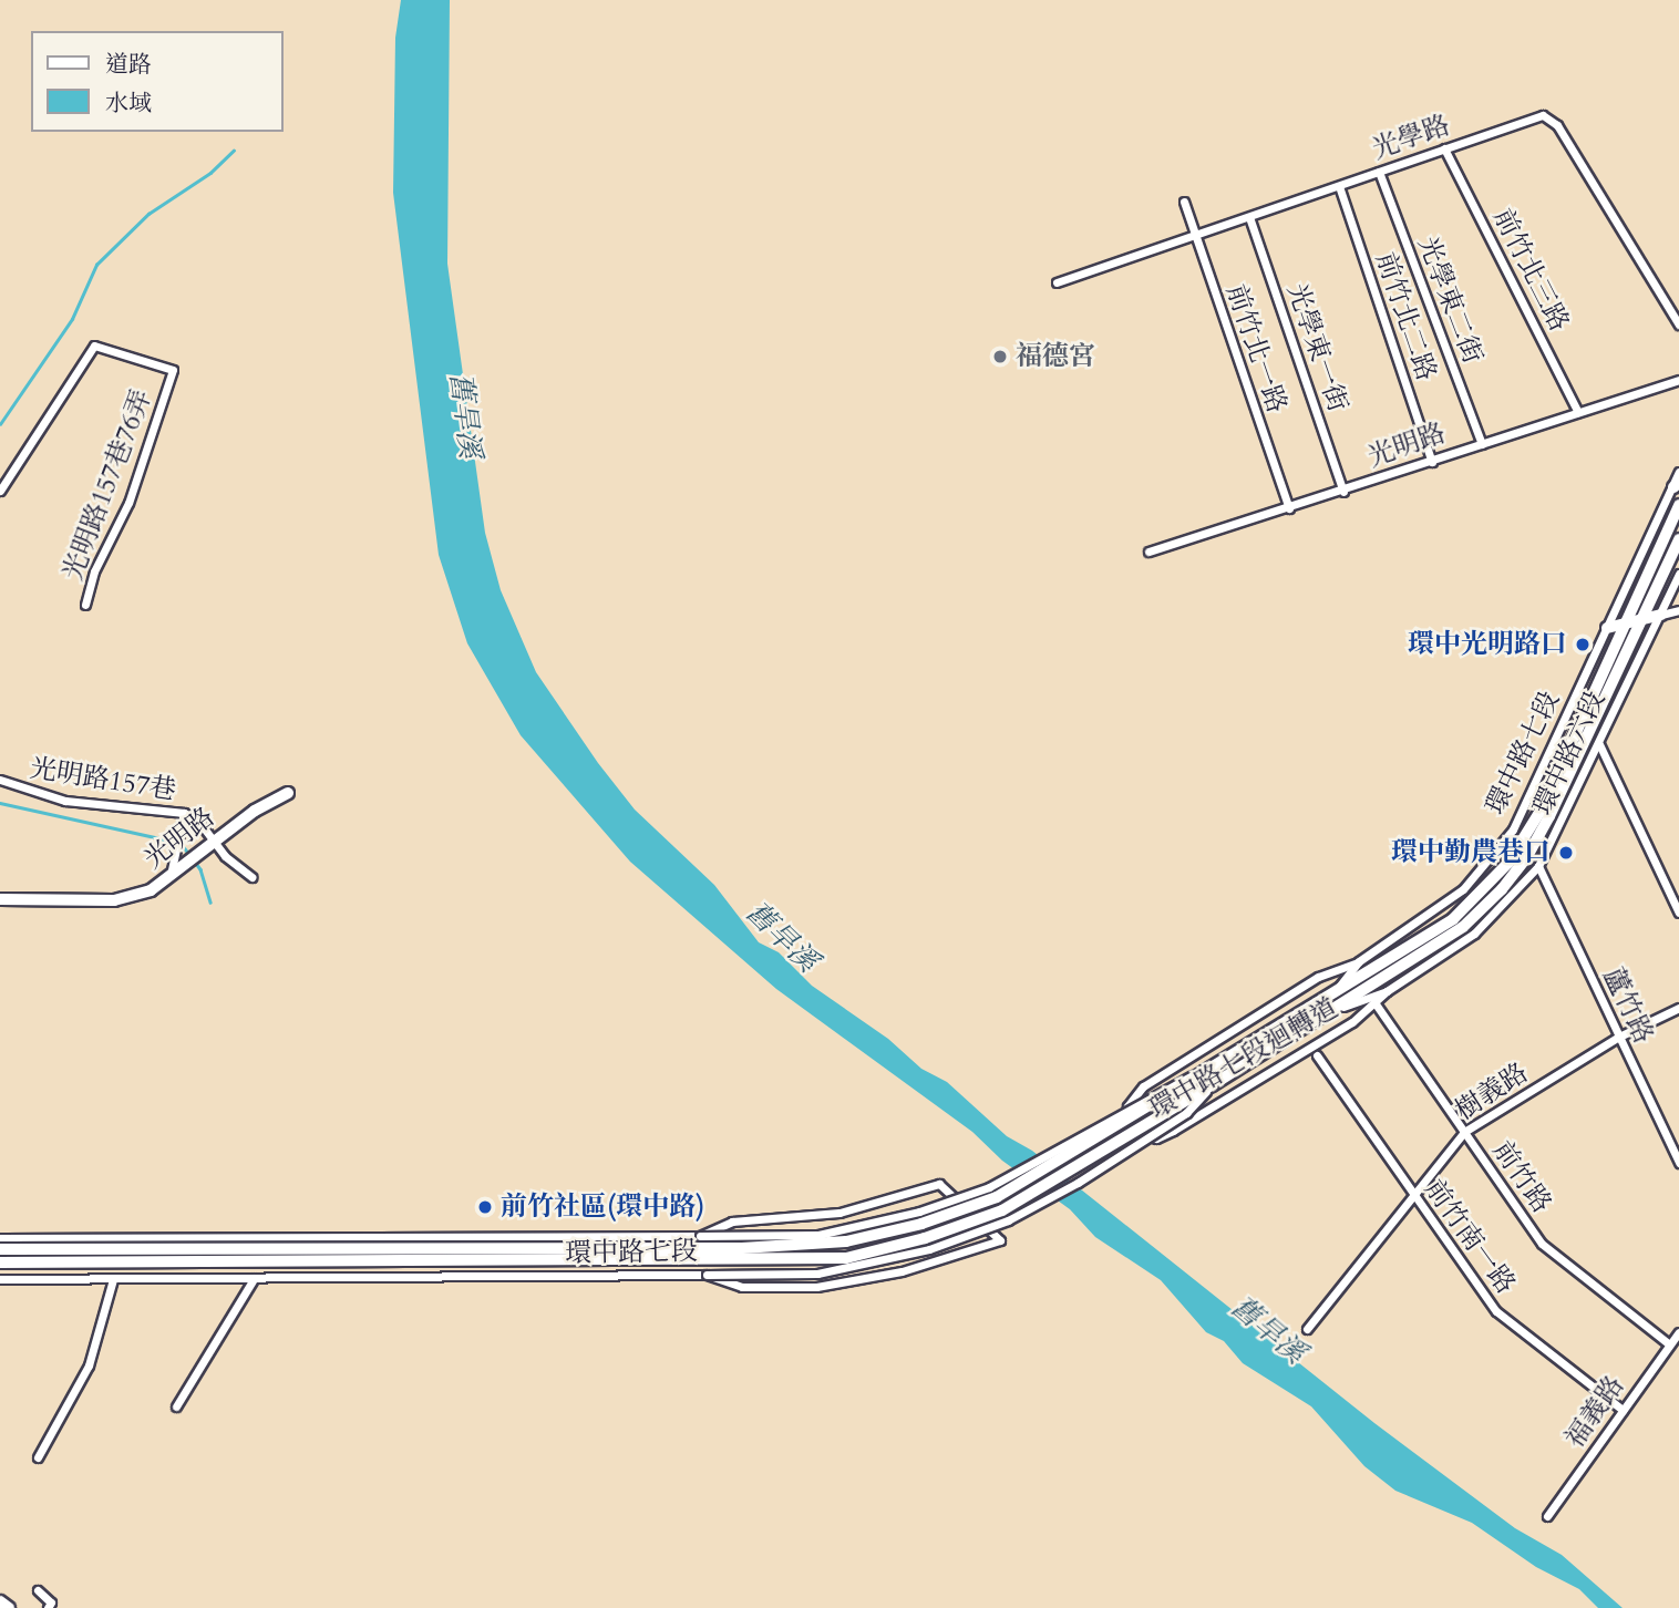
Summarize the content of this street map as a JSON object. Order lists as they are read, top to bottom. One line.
{"streets":{"street":["光學路","前竹北三路","光學東二街","前竹北二路","光學東一街","前竹北一路","光明路","光明路157巷76弄","環中路七段","環中路六段","光明路157巷","蘆竹路","環中路七段迴轉道","樹義路","前竹路","前竹南一路","福義路"]},"crossings":[["光學路","前竹北三路"],["光學路","光學東二街"],["光學路","前竹北二路"],["光學路","光學東一街"],["光學路","前竹北一路"],["前竹北三路","光明路"],["光學東二街","光明路"],["前竹北二路","光明路"],["光學東一街","光明路"],["前竹北一路","光明路"],["光明路","光明路157巷"],["環中路七段","環中路六段"],["環中路七段","環中路七段迴轉道"],["環中路六段","蘆竹路"],["蘆竹路","樹義路"],["環中路七段迴轉道","前竹路"],["樹義路","前竹路"],["樹義路","前竹南一路"],["前竹路","福義路"],["前竹南一路","福義路"]],"water":["舊旱溪"],"places":["福德宮","環中光明路口","環中勤農巷口","前竹社區(環中路)"],"legend":["道路","水域"]}
